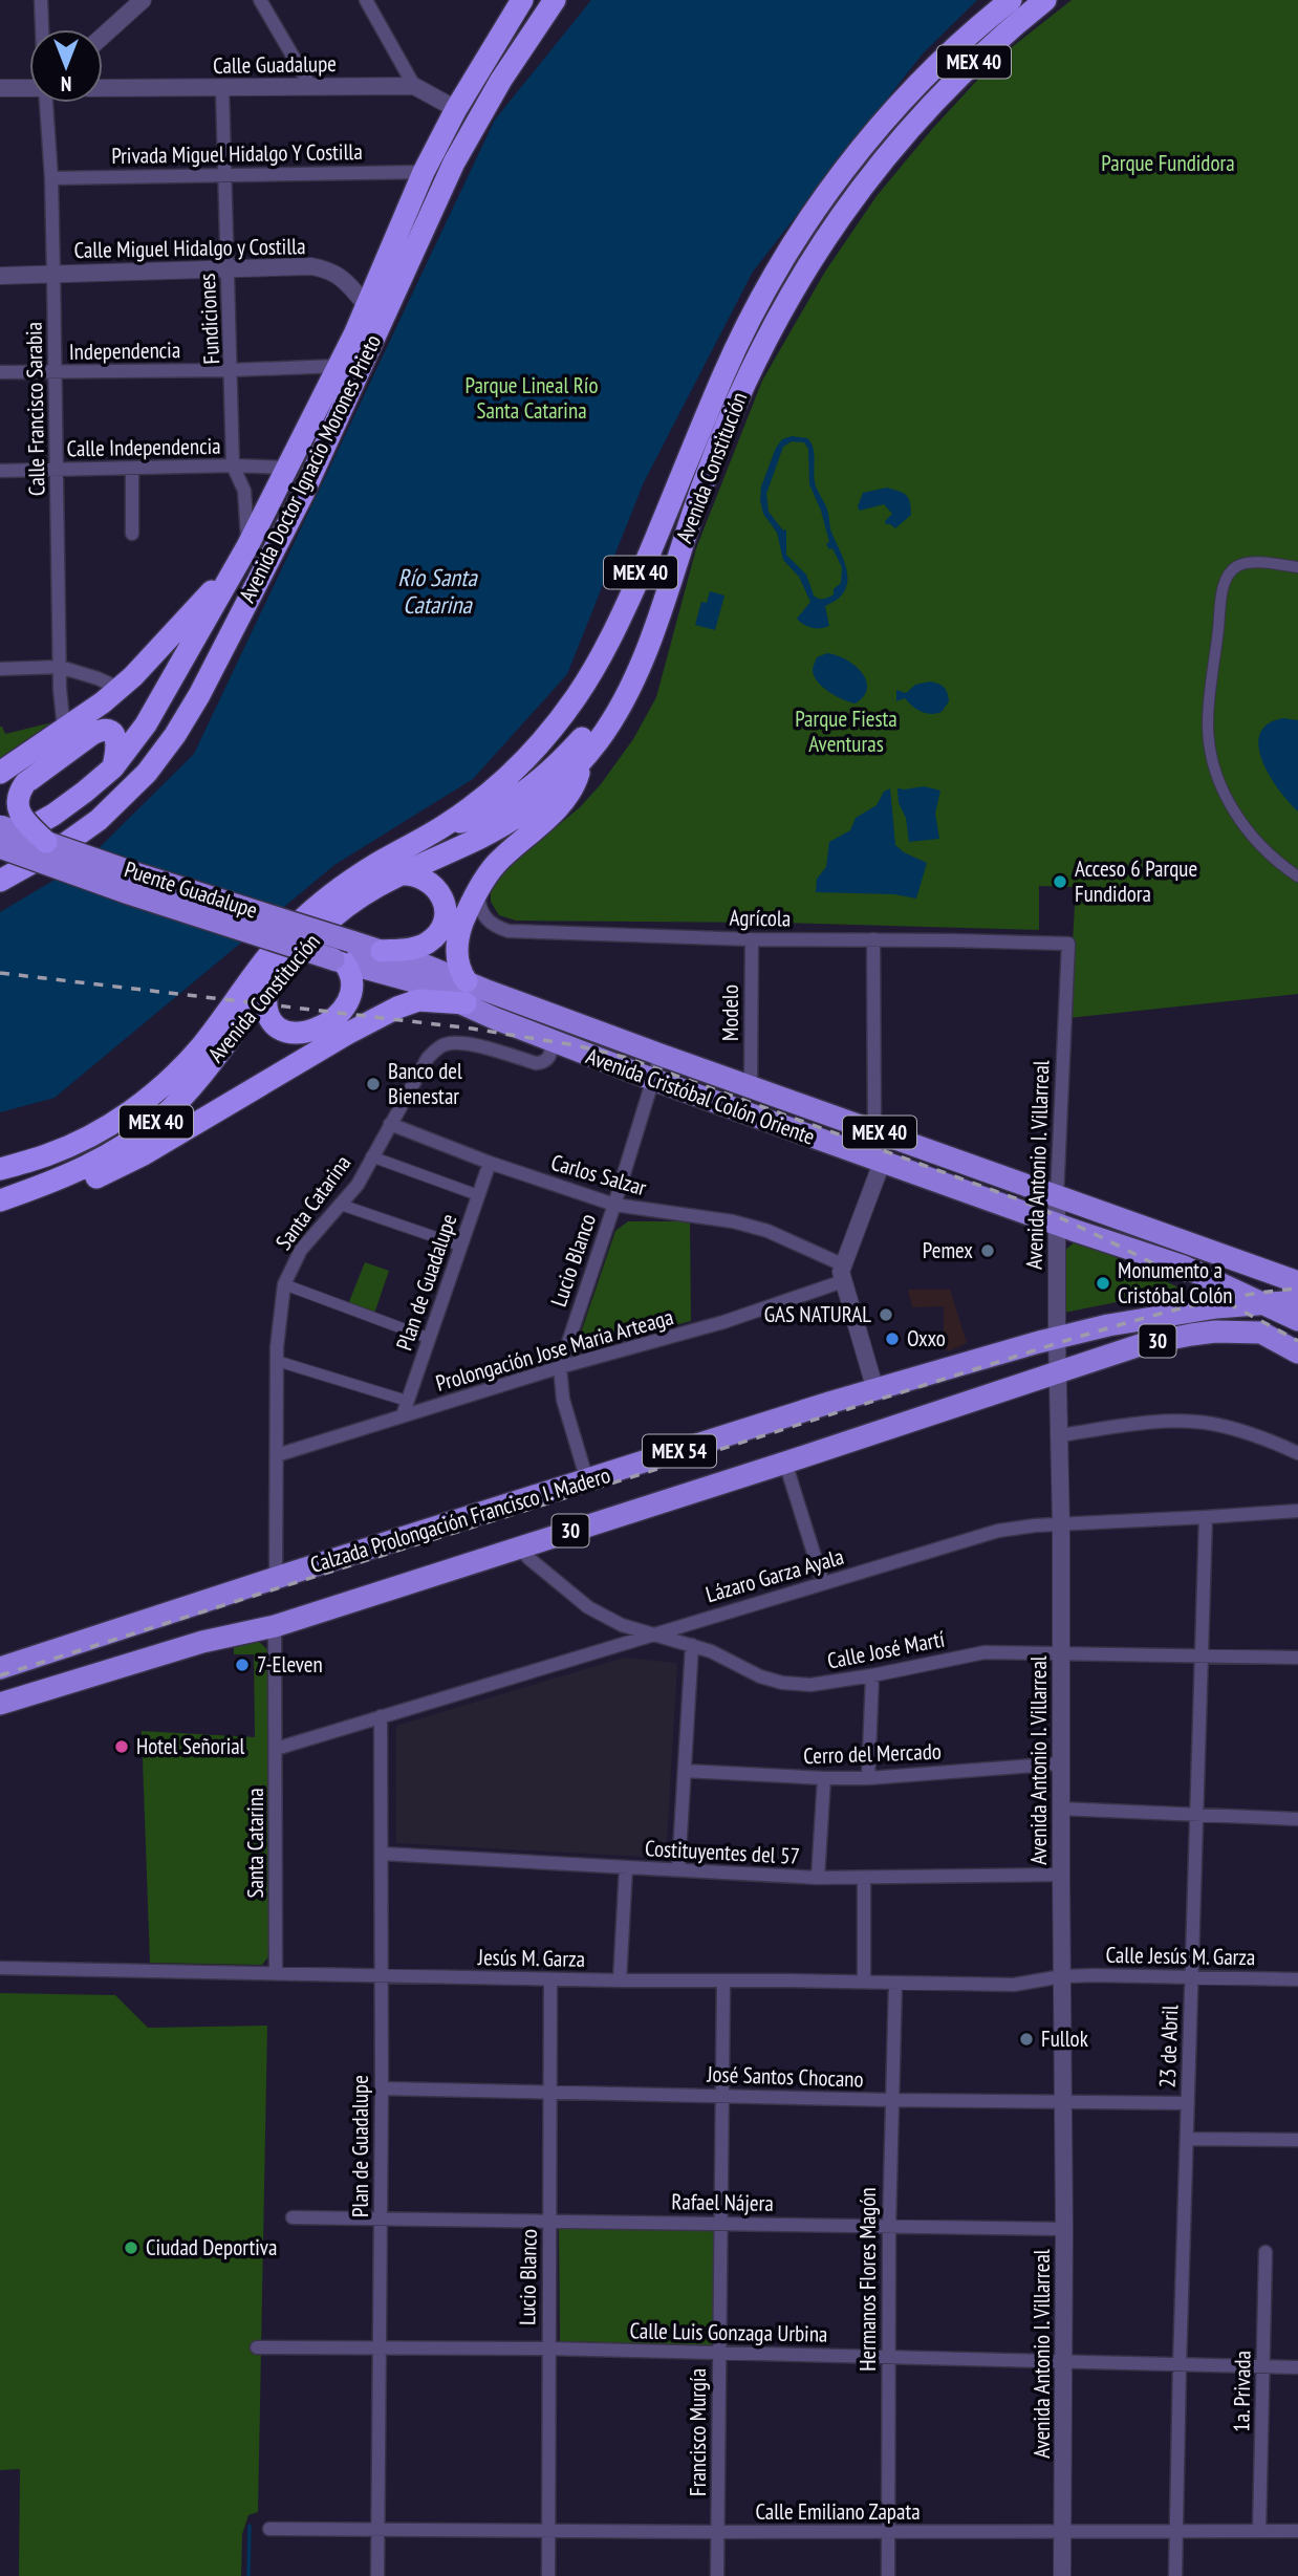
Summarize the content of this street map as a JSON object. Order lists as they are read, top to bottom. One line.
{"streets":{"highway":["MEX 40","Avenida Constitución","Avenida Doctor Ignacio Morones Prieto"],"main road":["Puente Guadalupe","Avenida Cristóbal Colón Oriente","30","MEX 54","Calzada Prolongación Francisco I. Madero"],"street":["Calle Guadalupe","Privada Miguel Hidalgo Y Costilla","Calle Miguel Hidalgo y Costilla","Fundiciones","Independencia","Calle Francisco Sarabia","Calle Independencia","Agrícola","Modelo","Avenida Antonio I. Villarreal","Carlos Salzar","Santa Catarina","Lucio Blanco","Plan de Guadalupe","Prolongación Jose Maria Arteaga","Lázaro Garza Ayala","Calle José Martí","Cerro del Mercado","Costituyentes del 57","Calle Jesús M. Garza","Jesús M. Garza","23 de Abril","José Santos Chocano","Rafael Nájera","Hermanos Flores Magón","Calle Luis Gonzaga Urbina","1a. Privada","Francisco Murgía","Calle Emiliano Zapata"]},"crossings":[["Calle Guadalupe","Fundiciones"],["Calle Guadalupe","Avenida Doctor Ignacio Morones Prieto"],["Privada Miguel Hidalgo Y Costilla","Fundiciones"],["Privada Miguel Hidalgo Y Costilla","Calle Francisco Sarabia"],["Privada Miguel Hidalgo Y Costilla","Avenida Doctor Ignacio Morones Prieto"],["Calle Miguel Hidalgo y Costilla","Fundiciones"],["Calle Miguel Hidalgo y Costilla","Calle Francisco Sarabia"],["Calle Miguel Hidalgo y Costilla","Avenida Doctor Ignacio Morones Prieto"],["Fundiciones","Independencia"],["Fundiciones","Calle Independencia"],["Fundiciones","Avenida Doctor Ignacio Morones Prieto"],["Independencia","Calle Francisco Sarabia"],["Independencia","Avenida Doctor Ignacio Morones Prieto"],["Calle Francisco Sarabia","Calle Independencia"],["Calle Independencia","Avenida Doctor Ignacio Morones Prieto"],["Avenida Doctor Ignacio Morones Prieto","Puente Guadalupe"],["Puente Guadalupe","Avenida Cristóbal Colón Oriente"],["Agrícola","Modelo"],["Agrícola","Avenida Antonio I. Villarreal"],["Modelo","Avenida Cristóbal Colón Oriente"],["Avenida Cristóbal Colón Oriente","Avenida Antonio I. Villarreal"],["Avenida Cristóbal Colón Oriente","Santa Catarina"],["Avenida Cristóbal Colón Oriente","Lucio Blanco"],["Avenida Cristóbal Colón Oriente","MEX 54"],["Avenida Cristóbal Colón Oriente","Calzada Prolongación Francisco I. Madero"],["Avenida Antonio I. Villarreal","Calzada Prolongación Francisco I. Madero"],["Avenida Antonio I. Villarreal","Lázaro Garza Ayala"],["Avenida Antonio I. Villarreal","Calle José Martí"],["Avenida Antonio I. Villarreal","Cerro del Mercado"],["Avenida Antonio I. Villarreal","Costituyentes del 57"],["Avenida Antonio I. Villarreal","Calle Jesús M. Garza"],["Avenida Antonio I. Villarreal","Jesús M. Garza"],["Avenida Antonio I. Villarreal","José Santos Chocano"],["Avenida Antonio I. Villarreal","Rafael Nájera"],["Avenida Antonio I. Villarreal","Calle Luis Gonzaga Urbina"],["Avenida Antonio I. Villarreal","Calle Emiliano Zapata"],["Carlos Salzar","Santa Catarina"],["Carlos Salzar","Lucio Blanco"],["Carlos Salzar","Plan de Guadalupe"],["Carlos Salzar","Prolongación Jose Maria Arteaga"],["Santa Catarina","Prolongación Jose Maria Arteaga"],["Santa Catarina","Calzada Prolongación Francisco I. Madero"],["Santa Catarina","Lázaro Garza Ayala"],["Santa Catarina","Jesús M. Garza"],["Lucio Blanco","Prolongación Jose Maria Arteaga"],["Lucio Blanco","Calzada Prolongación Francisco I. Madero"],["Lucio Blanco","Jesús M. Garza"],["Lucio Blanco","José Santos Chocano"],["Lucio Blanco","Rafael Nájera"],["Lucio Blanco","Calle Luis Gonzaga Urbina"],["Lucio Blanco","Calle Emiliano Zapata"],["Plan de Guadalupe","Prolongación Jose Maria Arteaga"],["Plan de Guadalupe","Lázaro Garza Ayala"],["Plan de Guadalupe","Costituyentes del 57"],["Plan de Guadalupe","Jesús M. Garza"],["Plan de Guadalupe","José Santos Chocano"],["Plan de Guadalupe","Rafael Nájera"],["Plan de Guadalupe","Calle Luis Gonzaga Urbina"],["Plan de Guadalupe","Calle Emiliano Zapata"],["MEX 54","Calzada Prolongación Francisco I. Madero"],["Calzada Prolongación Francisco I. Madero","Calle José Martí"],["Lázaro Garza Ayala","Calle José Martí"],["Lázaro Garza Ayala","23 de Abril"],["Calle José Martí","23 de Abril"],["Calle Jesús M. Garza","Jesús M. Garza"],["Calle Jesús M. Garza","23 de Abril"],["Jesús M. Garza","Hermanos Flores Magón"],["Jesús M. Garza","Francisco Murgía"],["23 de Abril","José Santos Chocano"],["23 de Abril","Calle Luis Gonzaga Urbina"],["23 de Abril","Calle Emiliano Zapata"],["José Santos Chocano","Hermanos Flores Magón"],["José Santos Chocano","Francisco Murgía"],["Rafael Nájera","Hermanos Flores Magón"],["Rafael Nájera","Francisco Murgía"],["Hermanos Flores Magón","Calle Luis Gonzaga Urbina"],["Hermanos Flores Magón","Calle Emiliano Zapata"],["Calle Luis Gonzaga Urbina","1a. Privada"],["Calle Luis Gonzaga Urbina","Francisco Murgía"],["1a. Privada","Calle Emiliano Zapata"],["Francisco Murgía","Calle Emiliano Zapata"]],"water":["Río Santa Catarina"],"parks":["Parque Fundidora","Parque Lineal Río Santa Catarina","Parque Fiesta Aventuras"],"places":["Acceso 6 Parque Fundidora","Banco del Bienestar","Pemex","Monumento a Cristóbal Colón","GAS NATURAL","Oxxo","7-Eleven","Hotel Señorial","Fullok","Ciudad Deportiva"],"north":"bottom"}
